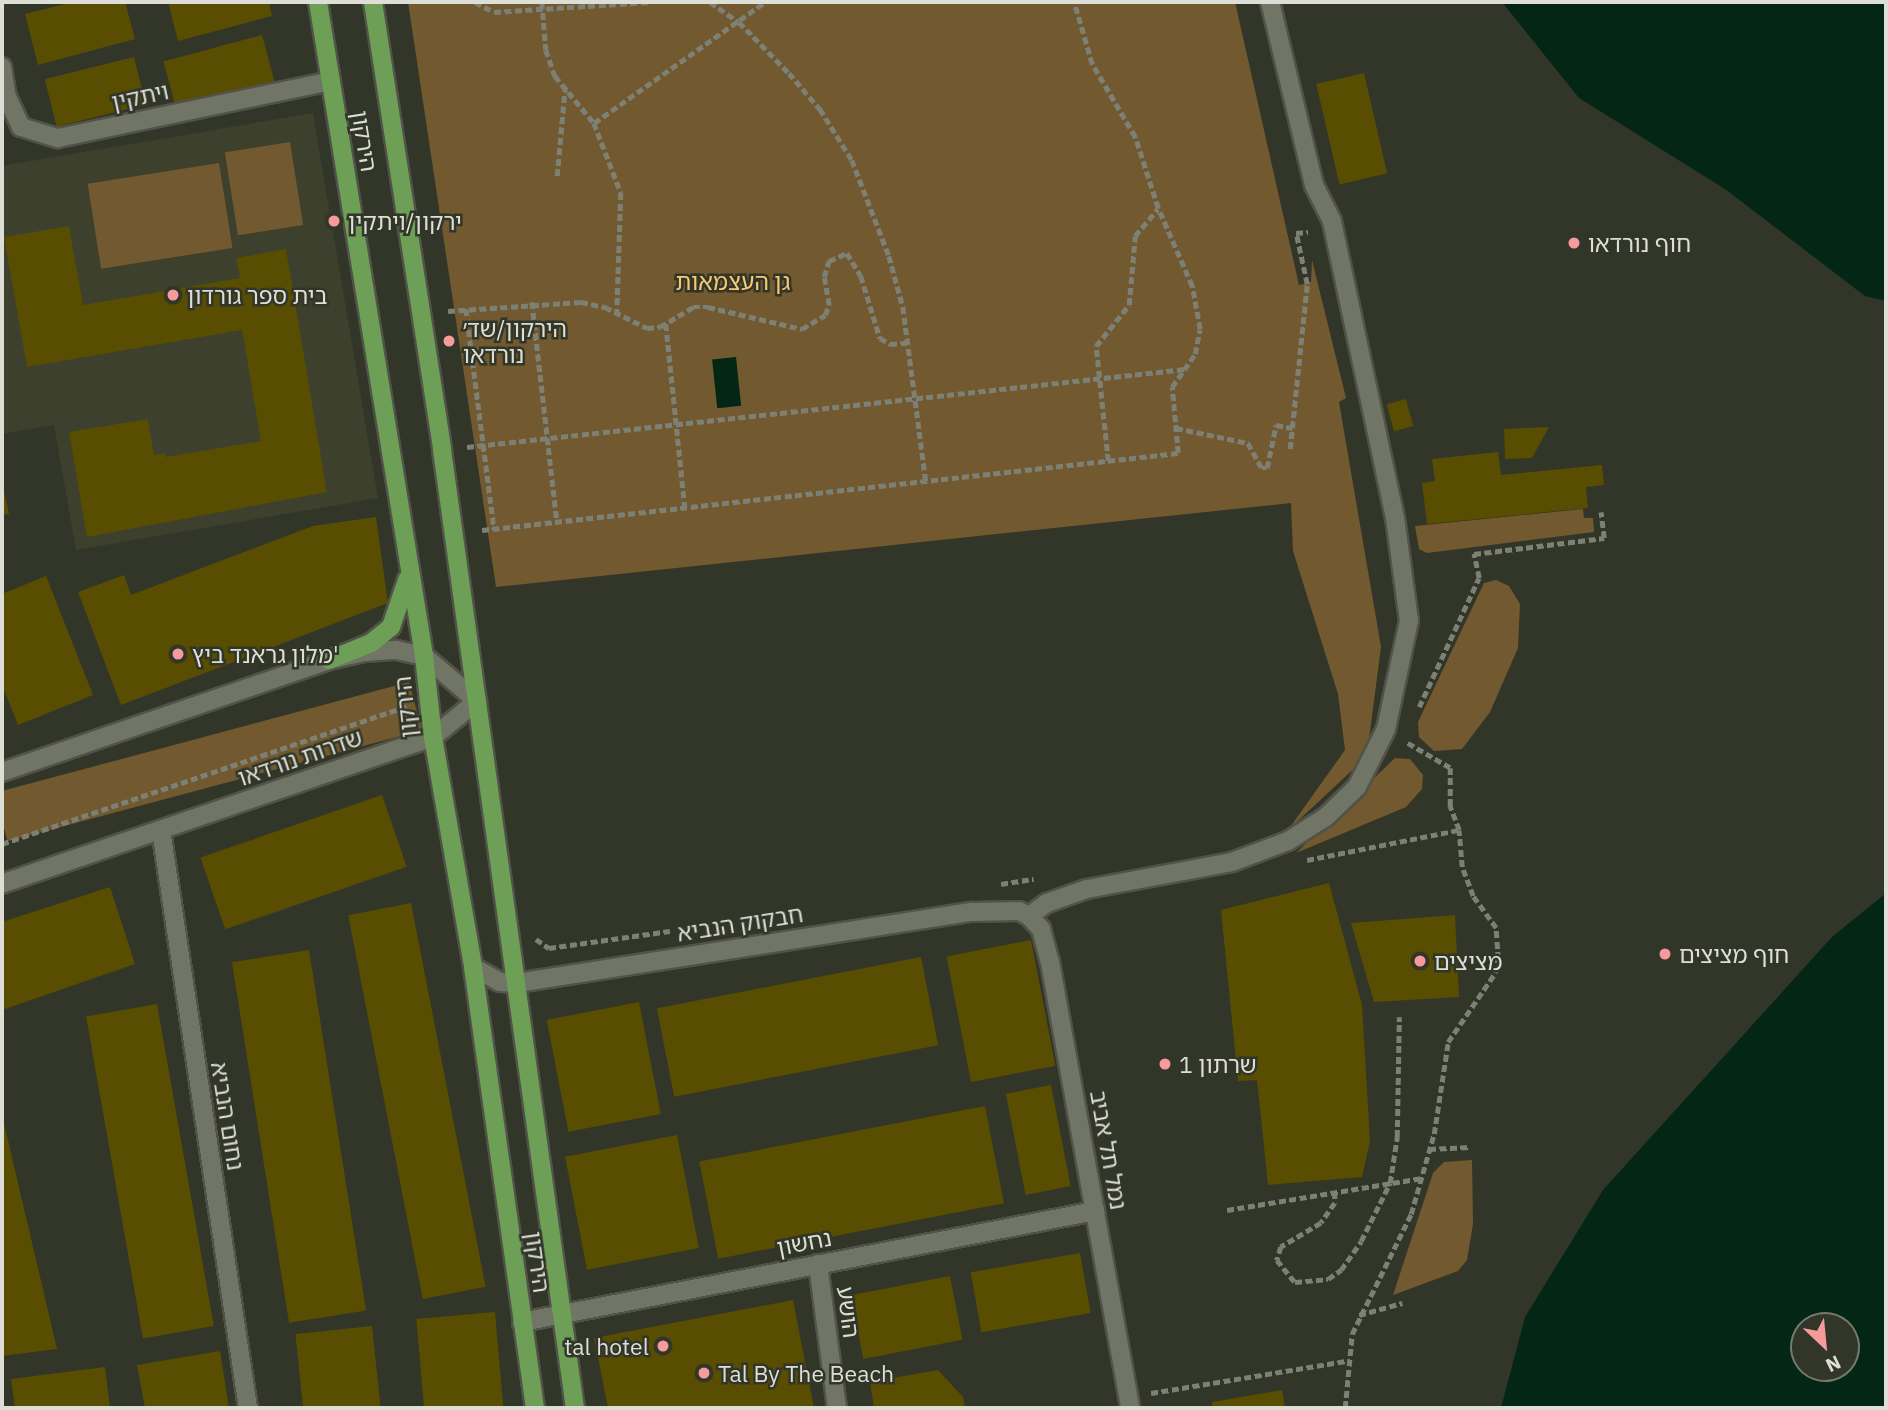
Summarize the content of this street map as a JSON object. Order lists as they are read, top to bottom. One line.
{"streets":{"main road":["הירקון"],"street":["ויתקין","שדרות נורדאו","חבקוק הנביא","נחום הנביא","נמל תל אביב","נחשון","הושע"]},"crossings":[["ויתקין","הירקון"],["הירקון","שדרות נורדאו"],["הירקון","חבקוק הנביא"],["הירקון","נחשון"],["שדרות נורדאו","נחום הנביא"],["חבקוק הנביא","נמל תל אביב"],["נמל תל אביב","נחשון"],["נחשון","הושע"]],"parks":["גן העצמאות"],"places":["ירקון/ויתקין","חוף נורדאו","בית ספר גורדון","הירקון/שד׳ נורדאו","מלון גראנד ביץ'","חוף מציצים","מציצים","שרתון 1","tal hotel","Tal By The Beach"],"north":"bottom right"}
